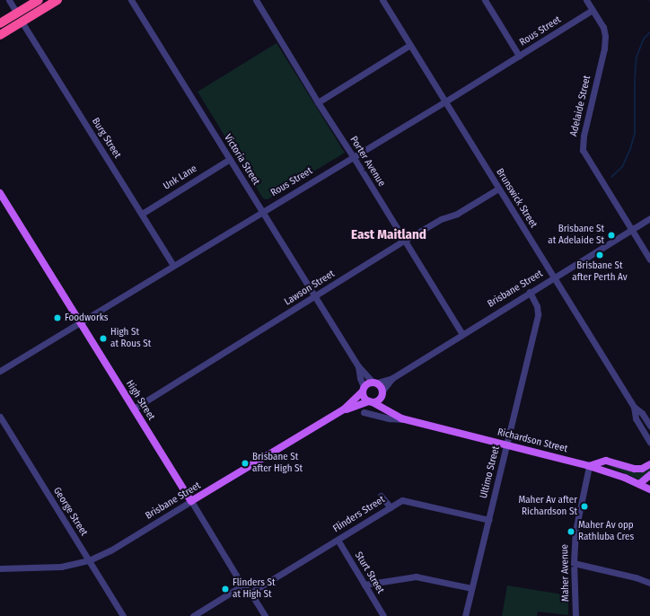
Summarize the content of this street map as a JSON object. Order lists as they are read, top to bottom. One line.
{"streets":{"main road":["Brisbane Street","High Street","Richardson Street"],"street":["Rous Street","Adelaide Street","Burg Street","Victoria Street","Porter Avenue","Unk Lane","Brunswick Street","Lawson Street","Ultimo Street","George Street","Flinders Street","Sturt Street","Maher Avenue"]},"crossings":[["Rous Street","Adelaide Street"],["Rous Street","Burg Street"],["Rous Street","Victoria Street"],["Rous Street","Porter Avenue"],["Rous Street","Brunswick Street"],["Rous Street","High Street"],["Adelaide Street","Brisbane Street"],["Burg Street","Unk Lane"],["Victoria Street","Unk Lane"],["Victoria Street","Lawson Street"],["Victoria Street","Brisbane Street"],["Victoria Street","Richardson Street"],["Porter Avenue","Lawson Street"],["Porter Avenue","Brisbane Street"],["Brunswick Street","Lawson Street"],["Brunswick Street","Brisbane Street"],["Lawson Street","High Street"],["Brisbane Street","High Street"],["Brisbane Street","Richardson Street"],["Brisbane Street","Ultimo Street"],["Brisbane Street","George Street"],["High Street","Flinders Street"],["Richardson Street","Ultimo Street"],["Richardson Street","Maher Avenue"],["Ultimo Street","Flinders Street"],["Flinders Street","Sturt Street"]],"districts":["East Maitland"],"places":["Brisbane St at Adelaide St","Brisbane St after Perth Av","Foodworks","High St at Rous St","Brisbane St after High St","Maher Av after Richardson St","Maher Av opp Rathluba Cres","Flinders St at High St"]}
